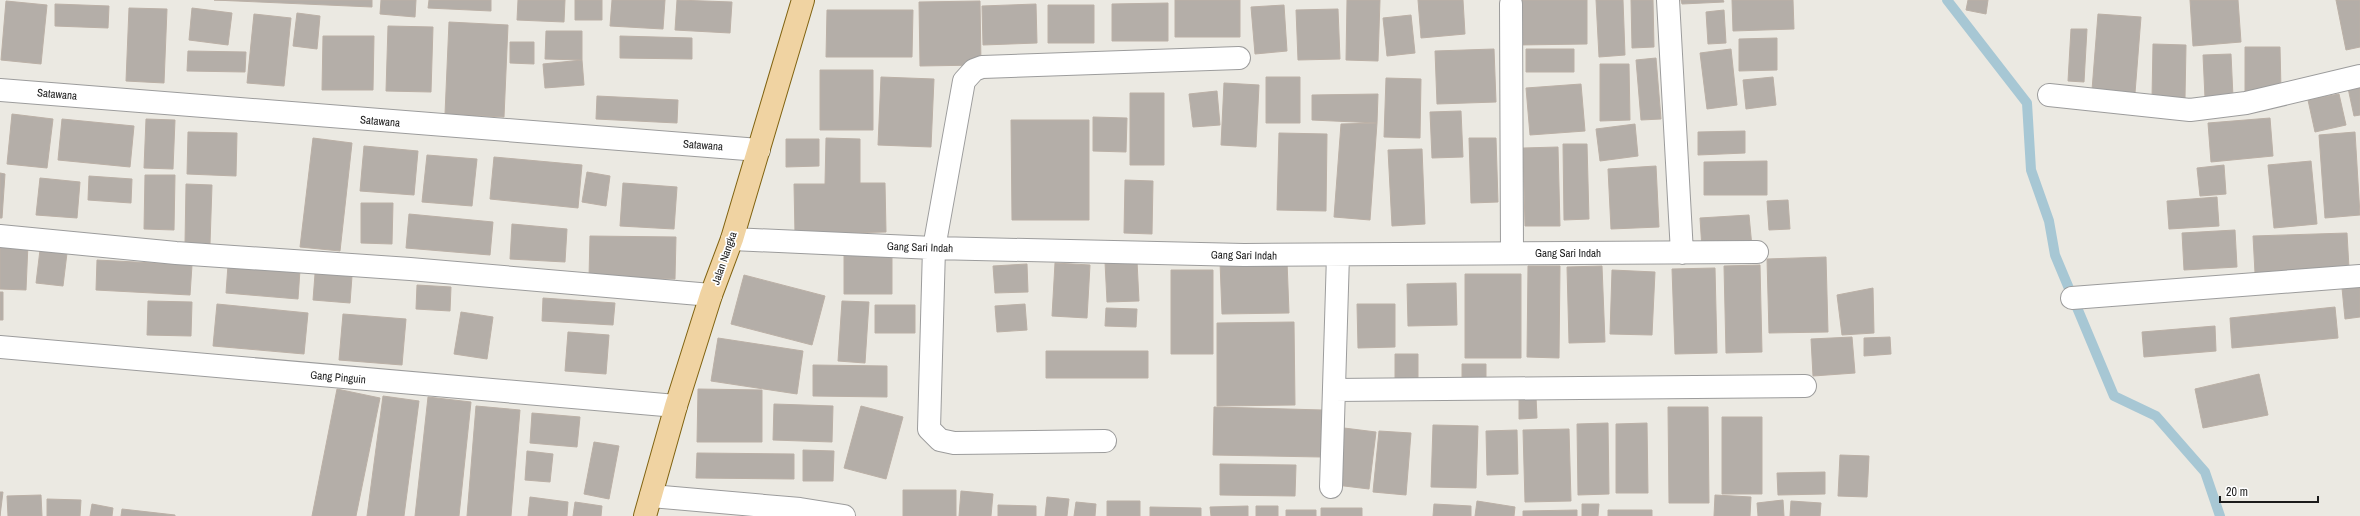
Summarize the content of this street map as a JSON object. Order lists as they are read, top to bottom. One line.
{"streets":{"main road":["Jalan Nangka"],"street":["Satawana","Gang Sari Indah","Gang Pinguin"]},"crossings":[["Satawana","Jalan Nangka"],["Gang Sari Indah","Jalan Nangka"],["Jalan Nangka","Gang Pinguin"]],"scale_bar":"20 m"}
